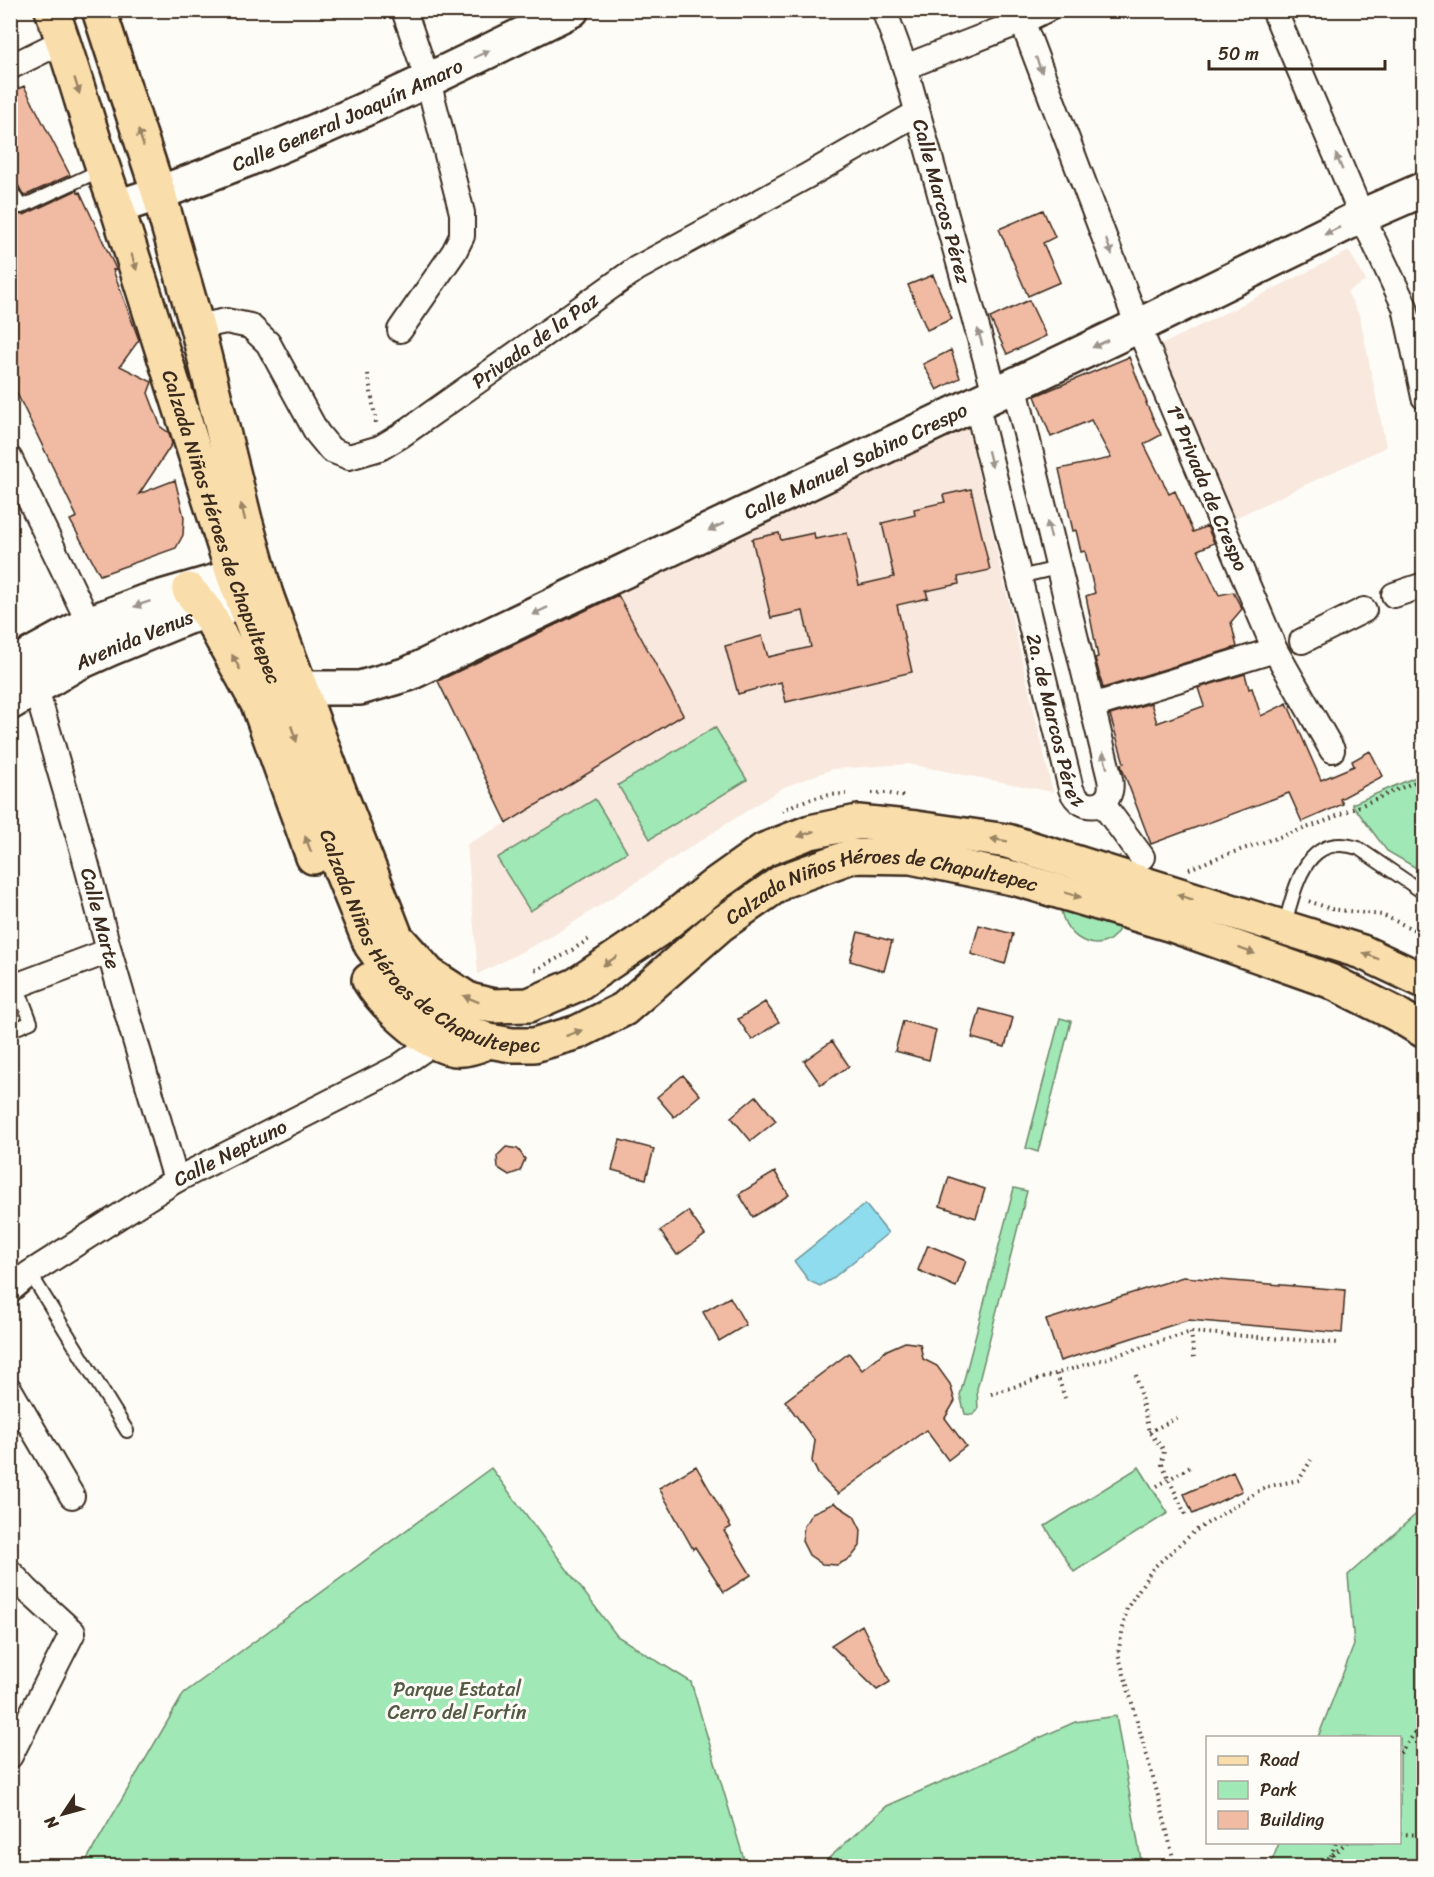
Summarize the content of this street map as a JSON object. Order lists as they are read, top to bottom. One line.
{"streets":{"main road":["Calzada Niños Héroes de Chapultepec"],"street":["Calle General Joaquín Amaro","Calle Marcos Pérez","Privada de la Paz","Calle Manuel Sabino Crespo","1ª Privada de Crespo","Avenida Venus","2a. de Marcos Pérez","Calle Marte","Calle Neptuno"]},"crossings":[["Calle General Joaquín Amaro","Calzada Niños Héroes de Chapultepec"],["Calle Marcos Pérez","Privada de la Paz"],["Calle Marcos Pérez","Calle Manuel Sabino Crespo"],["Calle Marcos Pérez","2a. de Marcos Pérez"],["Privada de la Paz","Calzada Niños Héroes de Chapultepec"],["Calle Manuel Sabino Crespo","1ª Privada de Crespo"],["Calle Manuel Sabino Crespo","Calzada Niños Héroes de Chapultepec"],["Calle Manuel Sabino Crespo","2a. de Marcos Pérez"],["Calzada Niños Héroes de Chapultepec","Avenida Venus"],["Calzada Niños Héroes de Chapultepec","Calle Neptuno"],["Avenida Venus","Calle Marte"],["Calle Marte","Calle Neptuno"]],"one_way":["Calle Marcos Pérez","Calle Manuel Sabino Crespo","1ª Privada de Crespo"],"parks":["Parque Estatal Cerro del Fortín"],"legend":["Road","Park","Building"],"scale_bar":"50 m","north":"bottom left"}
